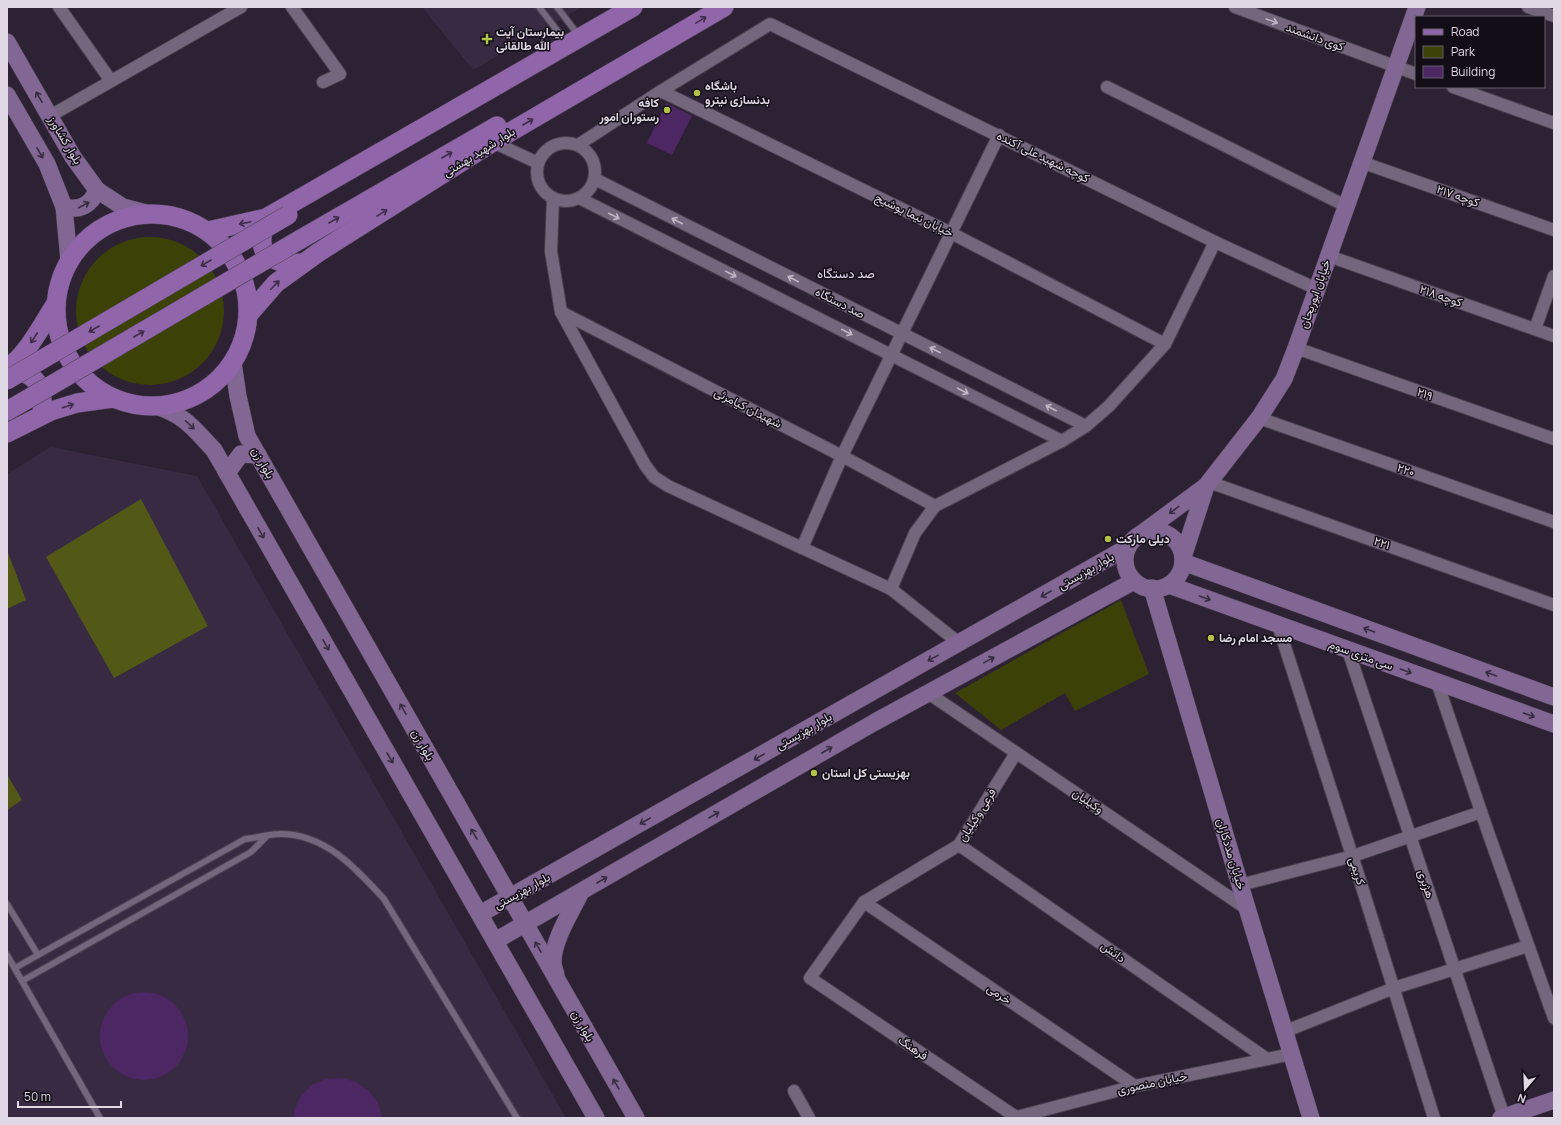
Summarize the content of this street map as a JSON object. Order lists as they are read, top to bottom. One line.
{"streets":{"main road":["بلوار کشاورز","بلوار شهید بهشتی","خیابان ابوریحان","بلوار زن","بلوار بهزیستی","سی متری سوم","خیابان مددکاران"],"street":["کوی دانشمند","کوچه شهید علی آکنده","کوچه ۲۱۷","خیابان نیما یوشیج","کوچه ۲۱۸","صد دستگاه","۲۱۹","شهیدان کیامرثی","۲۲۰","۲۲۱","وکیلیان","فرعی وکیلیان","کریمی","هژبری","دانش","خرمی","فرهنگ","خیابان منصوری"]},"crossings":[["کوی دانشمند","خیابان ابوریحان"],["کوچه شهید علی آکنده","خیابان نیما یوشیج"],["کوچه شهید علی آکنده","خیابان ابوریحان"],["کوچه ۲۱۷","خیابان ابوریحان"],["خیابان ابوریحان","کوچه ۲۱۸"],["خیابان ابوریحان","۲۱۹"],["خیابان ابوریحان","۲۲۰"],["خیابان ابوریحان","۲۲۱"],["خیابان ابوریحان","بلوار بهزیستی"],["خیابان ابوریحان","سی متری سوم"],["خیابان ابوریحان","خیابان مددکاران"],["بلوار زن","بلوار بهزیستی"],["بلوار بهزیستی","سی متری سوم"],["بلوار بهزیستی","خیابان مددکاران"],["سی متری سوم","خیابان مددکاران"],["سی متری سوم","کریمی"],["سی متری سوم","هژبری"],["وکیلیان","فرعی وکیلیان"],["وکیلیان","خیابان مددکاران"],["فرعی وکیلیان","دانش"],["فرعی وکیلیان","خرمی"],["فرعی وکیلیان","فرهنگ"],["خیابان مددکاران","خیابان منصوری"],["دانش","خیابان منصوری"],["خرمی","فرهنگ"],["خرمی","خیابان منصوری"],["فرهنگ","خیابان منصوری"]],"one_way":["کوی دانشمند"],"districts":["صد دستگاه"],"places":{"health":["بیمارستان آیت الله طالقانی"],"other":["باشگاه بدنسازی نیترو","کافه رستوران امور","دیلی مارکت","مسجد امام رضا","بهزیستی کل استان"]},"legend":["Road","Park","Building"],"scale_bar":"50 m","north":"bottom"}
